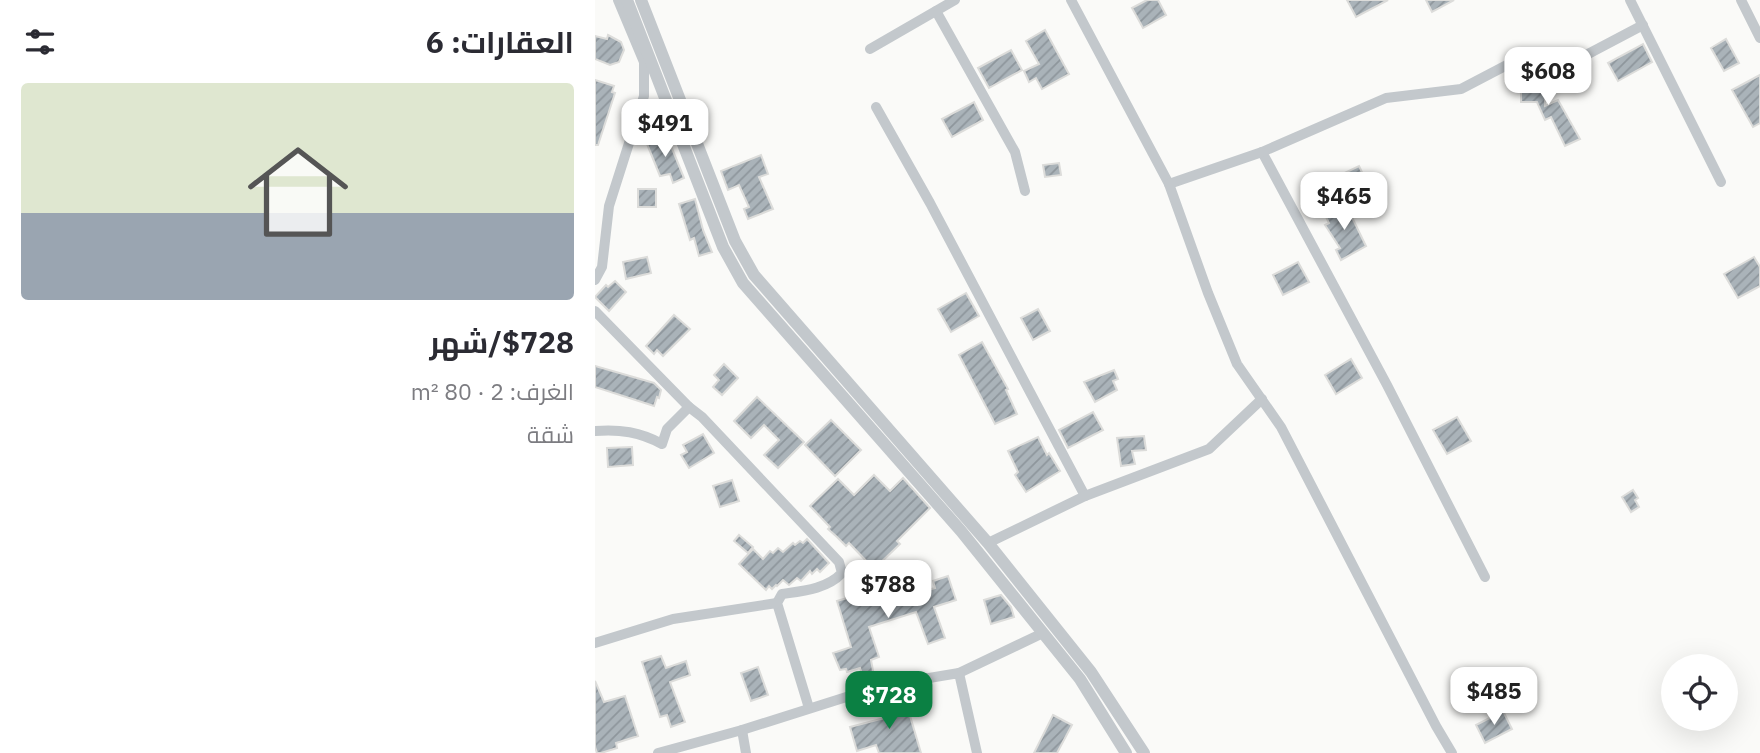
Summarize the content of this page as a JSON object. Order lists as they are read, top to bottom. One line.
{"page":{"heading":"العقارات: 6","price":["$608","$491","$465","$788","$485","$728"],"list":[{"name":"$728/شهر","note":"الغرف: 2 · 80 m² · شقة"}]}}
